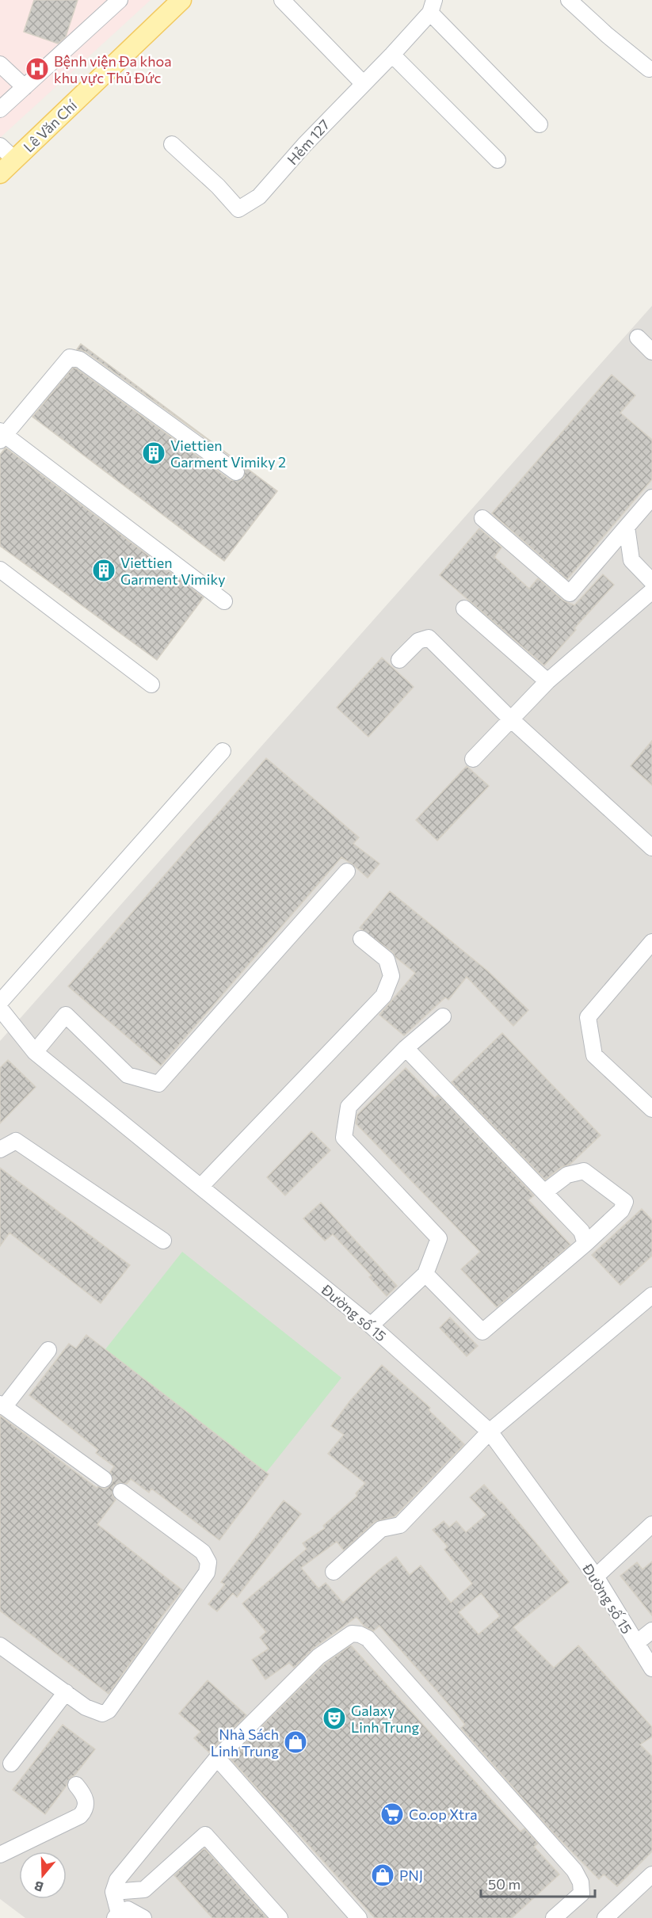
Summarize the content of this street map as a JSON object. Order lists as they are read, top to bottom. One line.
{"streets":{"main road":["Lê Văn Chí"],"street":["Hẻm 127","Đường số 15"]},"places":{"hospital":["Bệnh viện Đa khoa khu vực Thủ Đức"],"building":["Viettien Garment Vimiky 2","Viettien Garment Vimiky"],"theatre":["Galaxy Linh Trung"],"shop":["Nhà Sách Linh Trung","PNJ"],"supermarket":["Co.op Xtra"]},"scale_bar":"50 m","north":"bottom"}
